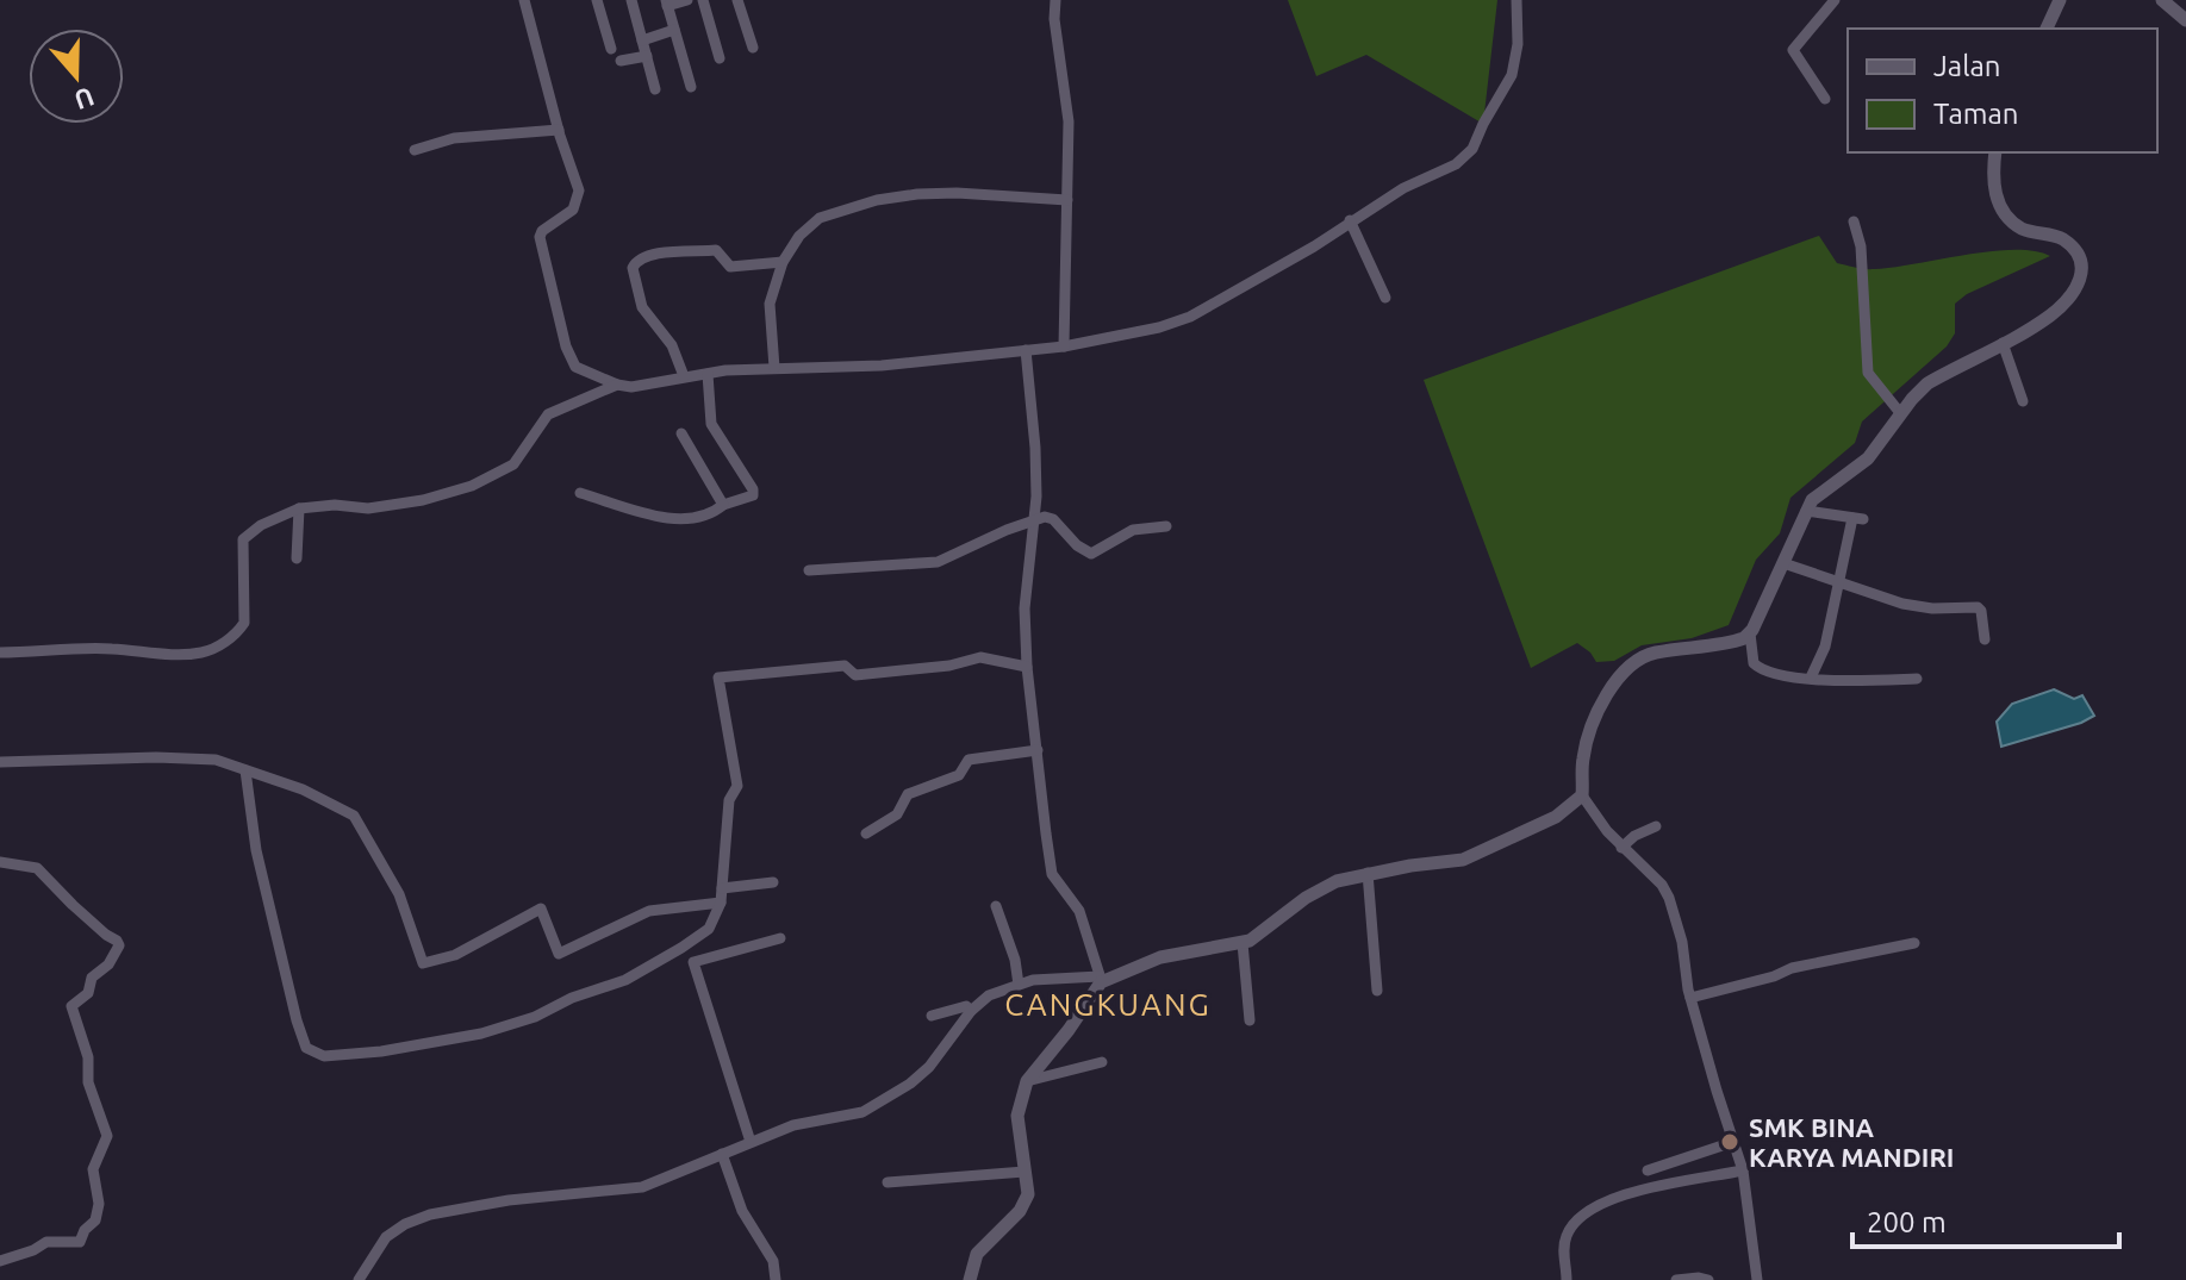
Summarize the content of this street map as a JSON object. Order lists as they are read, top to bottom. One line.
{"districts":["CANGKUANG"],"places":["SMK BINA KARYA MANDIRI"],"legend":["Jalan","Taman"],"scale_bar":"200 m","north":"bottom"}
